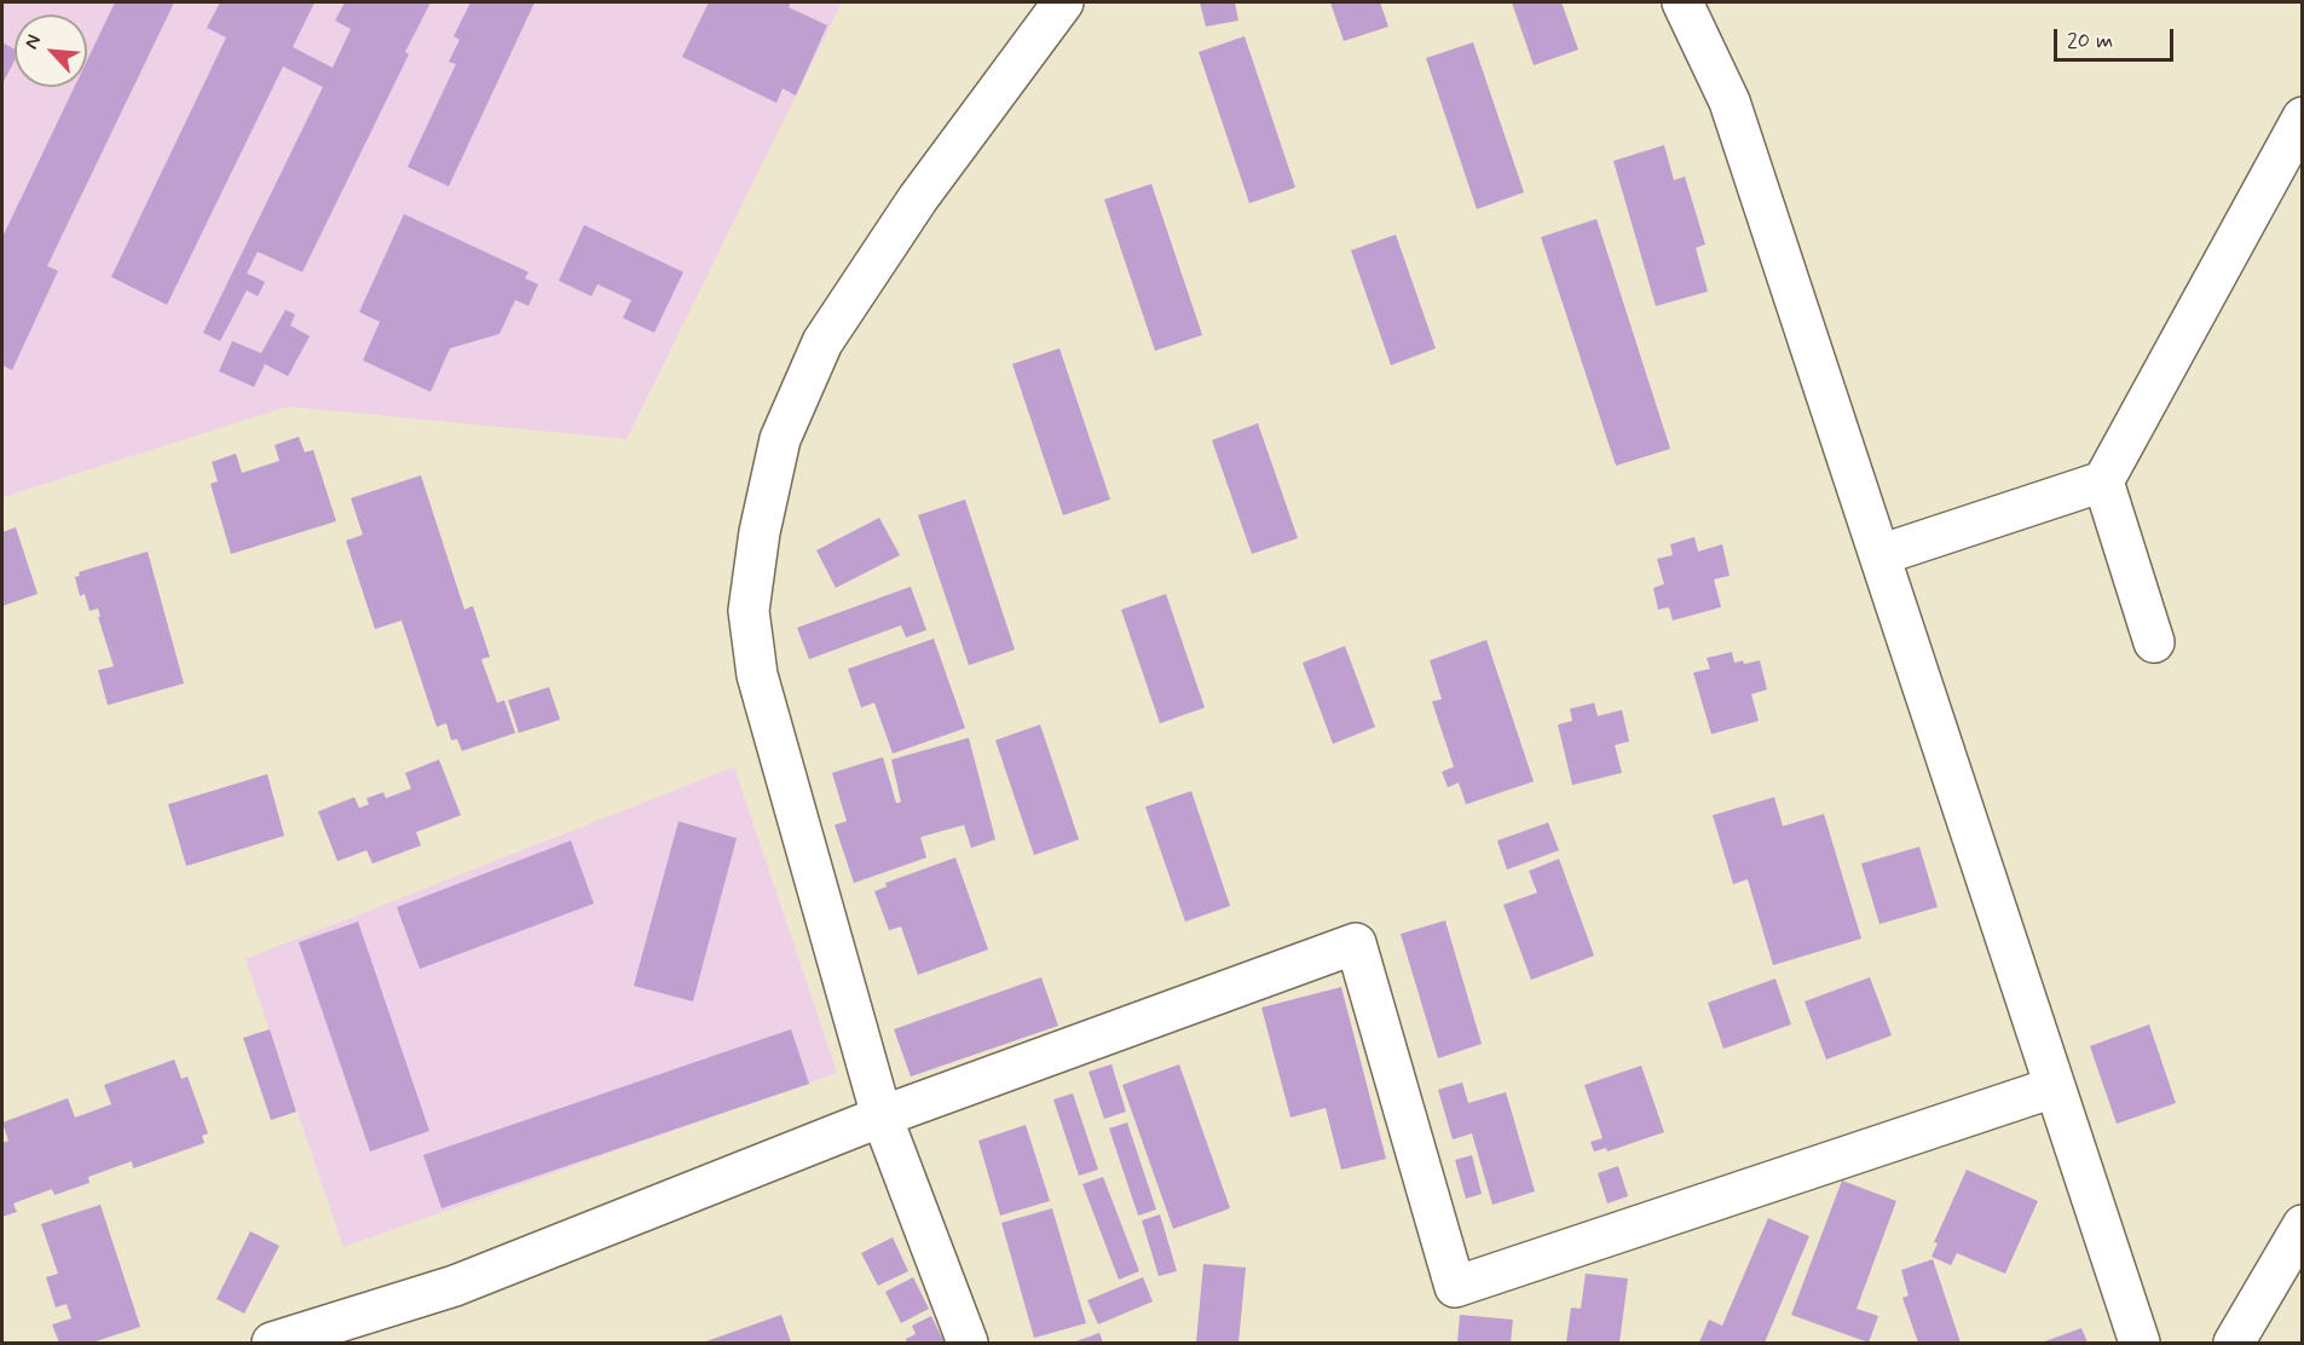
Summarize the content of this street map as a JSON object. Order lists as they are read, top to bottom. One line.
{"scale_bar":"20 m","north":"top left"}
